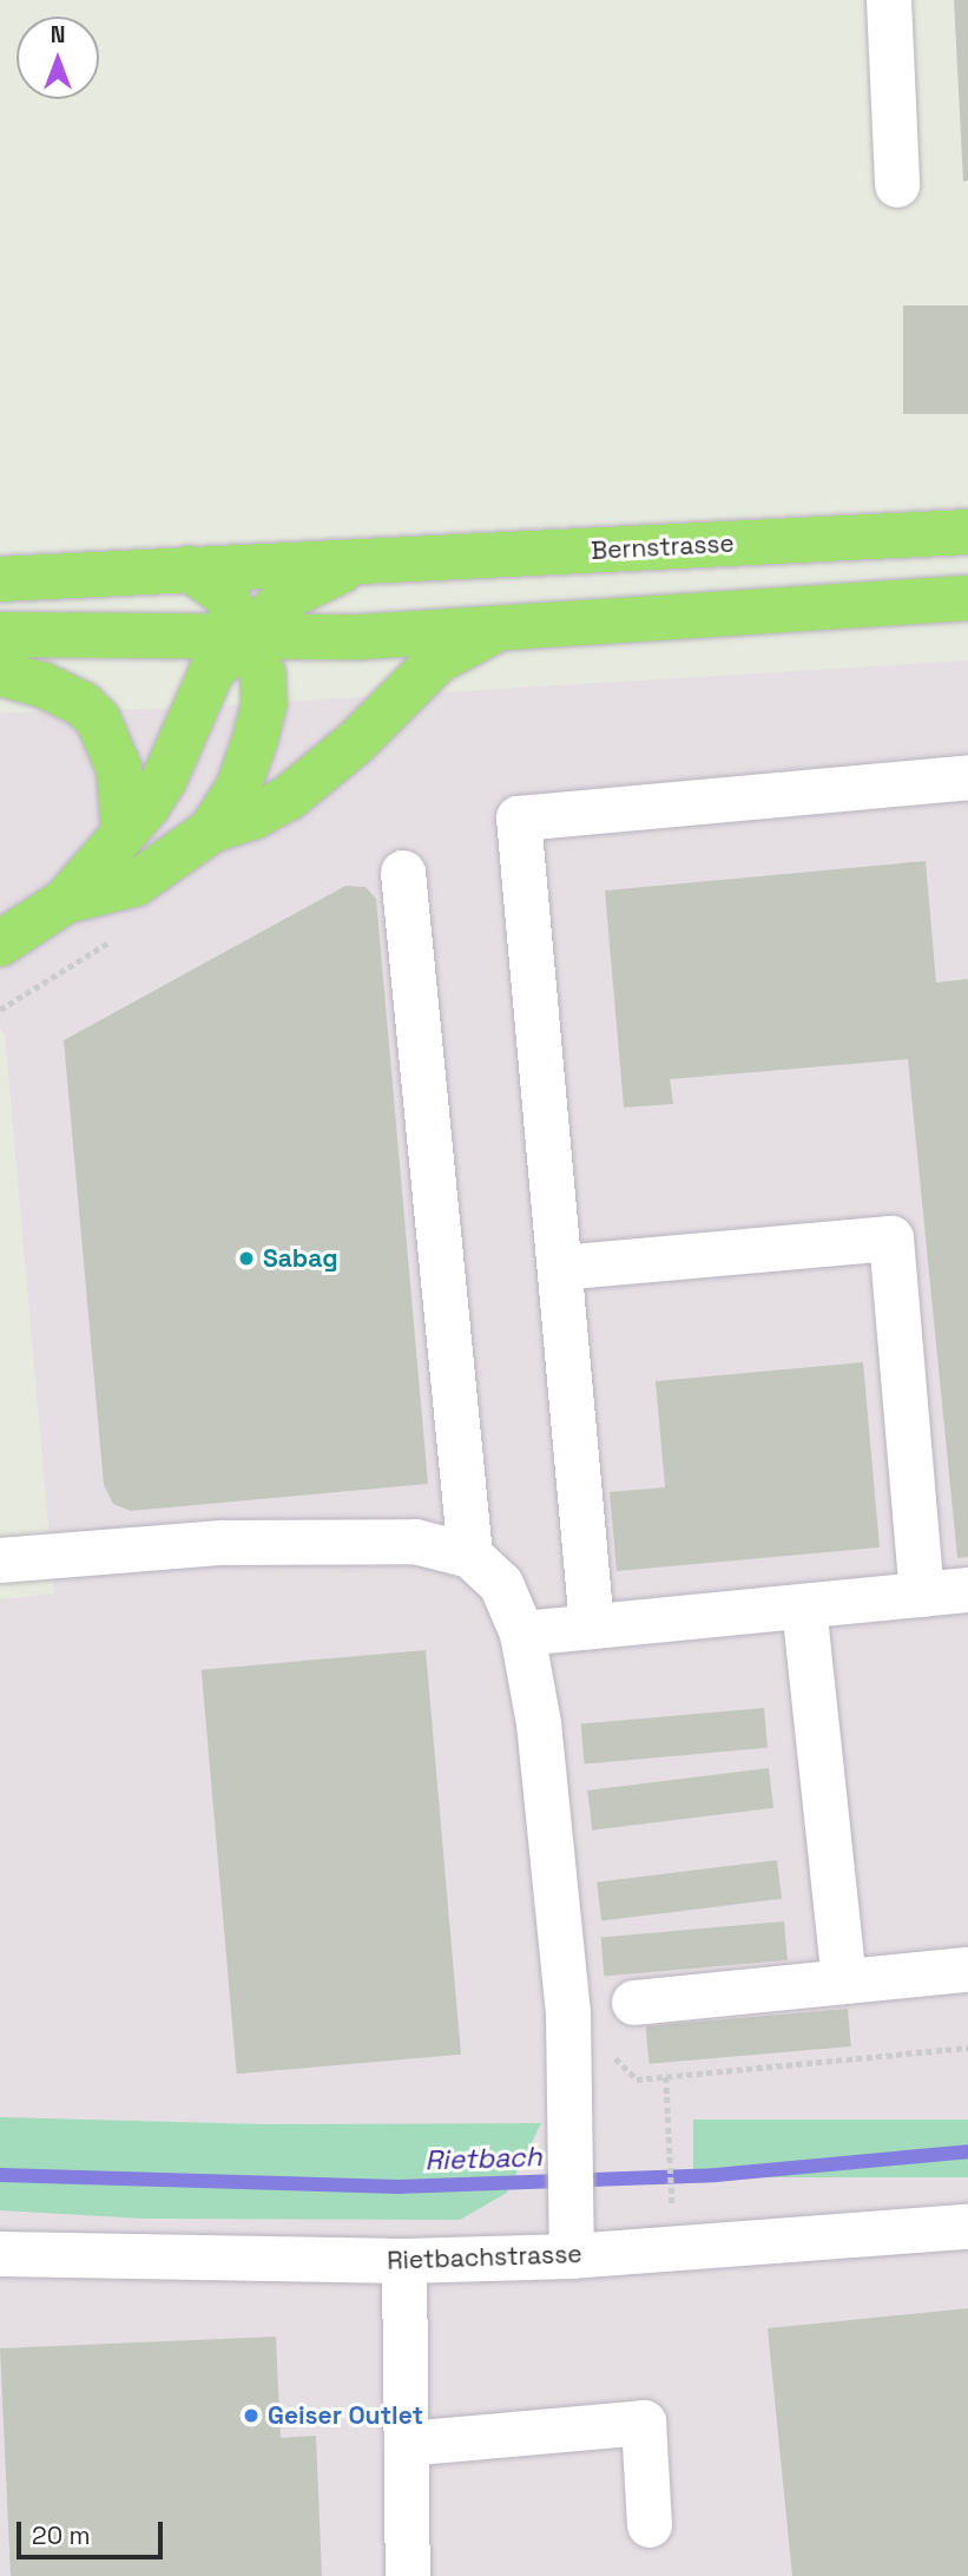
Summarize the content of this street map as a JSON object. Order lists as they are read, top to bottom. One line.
{"streets":{"main road":["Bernstrasse"],"street":["Rietbachstrasse"]},"water":["Rietbach"],"places":["Sabag","Geiser Outlet"],"scale_bar":"20 m","north":"top"}
